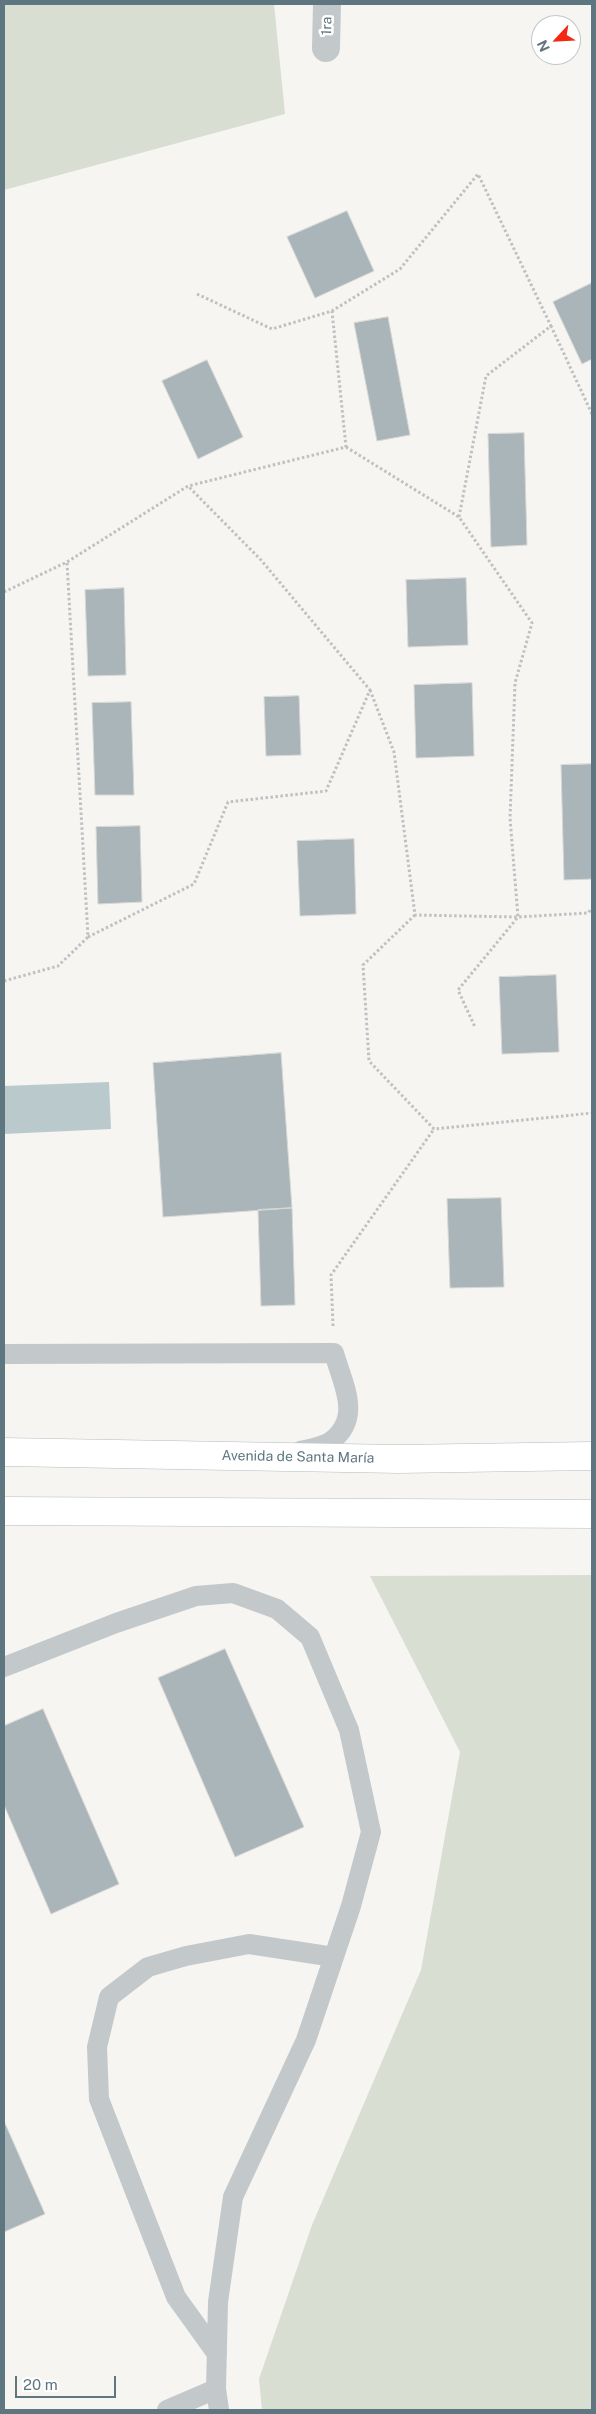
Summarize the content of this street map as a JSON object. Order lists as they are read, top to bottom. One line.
{"streets":{"street":["1ra","Avenida de Santa María"]},"scale_bar":"20 m","north":"bottom left"}
